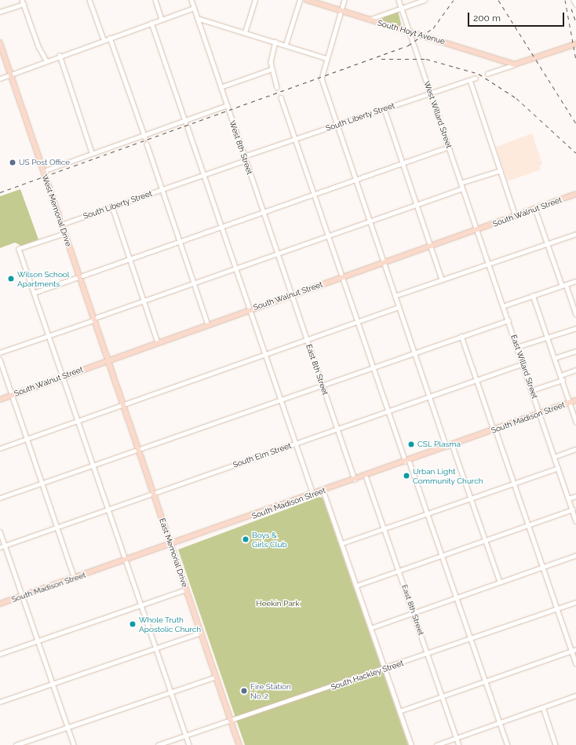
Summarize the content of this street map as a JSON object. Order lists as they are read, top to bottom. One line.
{"streets":{"main road":["South Hoyt Avenue","West Memorial Drive","South Walnut Street","South Madison Street","East Memorial Drive"],"street":["West Willard Street","South Liberty Street","West 8th Street","East Willard Street","East 8th Street","South Elm Street","South Hackley Street"]},"crossings":[["South Hoyt Avenue","West Willard Street"],["West Willard Street","South Liberty Street"],["West Willard Street","South Walnut Street"],["West Willard Street","East Willard Street"],["South Liberty Street","West 8th Street"],["South Liberty Street","West Memorial Drive"],["West 8th Street","South Walnut Street"],["West 8th Street","East 8th Street"],["West Memorial Drive","South Walnut Street"],["West Memorial Drive","East Memorial Drive"],["South Walnut Street","East Willard Street"],["South Walnut Street","East 8th Street"],["South Walnut Street","East Memorial Drive"],["East Willard Street","South Madison Street"],["East Willard Street","South Elm Street"],["East 8th Street","South Madison Street"],["East 8th Street","South Elm Street"],["East 8th Street","South Hackley Street"],["South Madison Street","East Memorial Drive"],["South Elm Street","East Memorial Drive"],["East Memorial Drive","South Hackley Street"]],"parks":["Heekin Park"],"places":["US Post Office","Wilson School Apartments","CSL Plasma","Urban Light Community Church","Boys & Girls Club","Whole Truth Apostolic Church","Fire Station No. 2"],"scale_bar":"200 m"}
